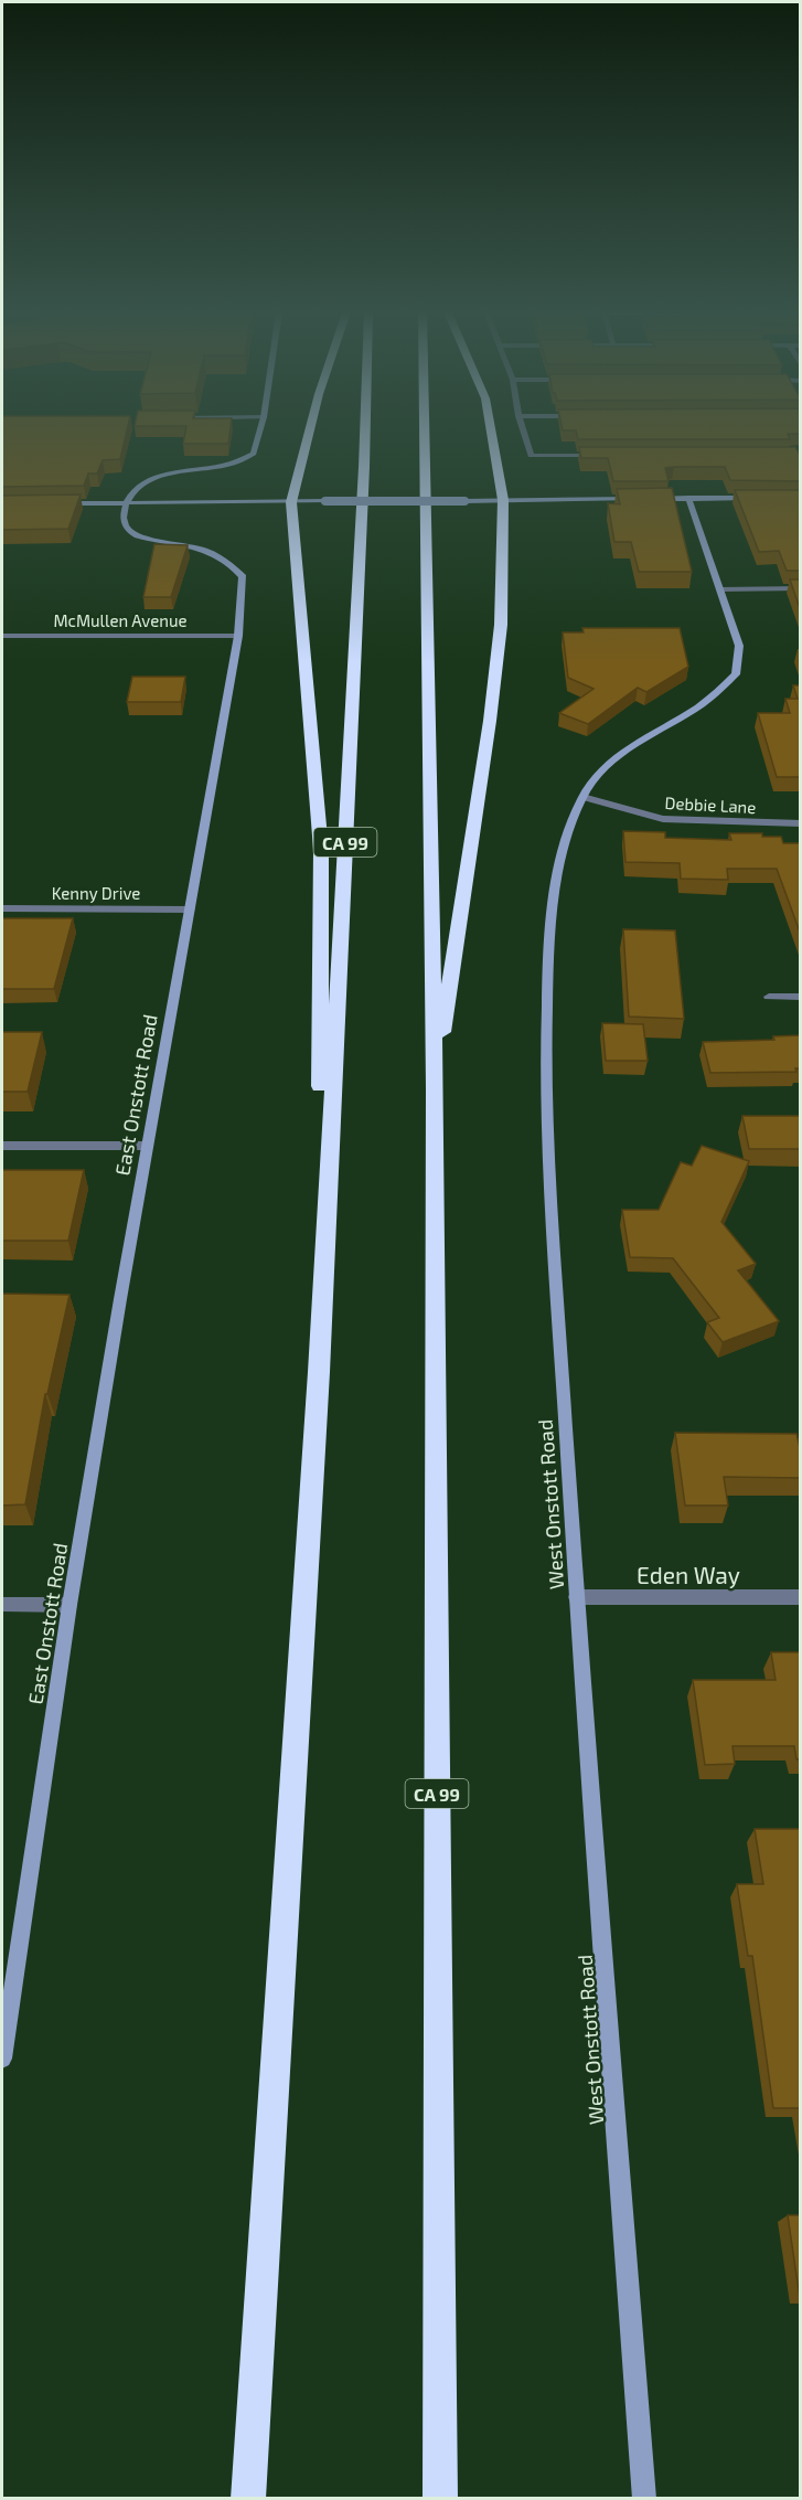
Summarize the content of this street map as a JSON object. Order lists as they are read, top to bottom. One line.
{"streets":{"highway":["CA 99"],"street":["McMullen Avenue","Debbie Lane","Kenny Drive","East Onstott Road","West Onstott Road","Eden Way"]},"crossings":[["McMullen Avenue","East Onstott Road"],["Debbie Lane","West Onstott Road"],["Kenny Drive","East Onstott Road"],["West Onstott Road","Eden Way"]]}
